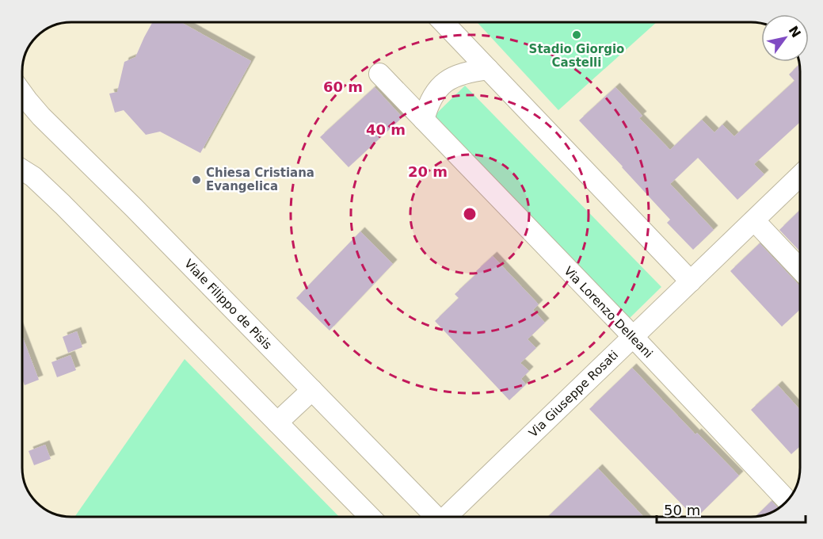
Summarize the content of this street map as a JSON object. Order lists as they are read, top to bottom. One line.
{"streets":{"street":["Viale Filippo de Pisis","Via Lorenzo Delleani","Via Giuseppe Rosati"]},"crossings":[["Via Lorenzo Delleani","Via Giuseppe Rosati"]],"places":["Stadio Giorgio Castelli","Chiesa Cristiana Evangelica"],"scale_bar":"50 m","north":"top right","rings":["60 m","40 m","20 m"]}
